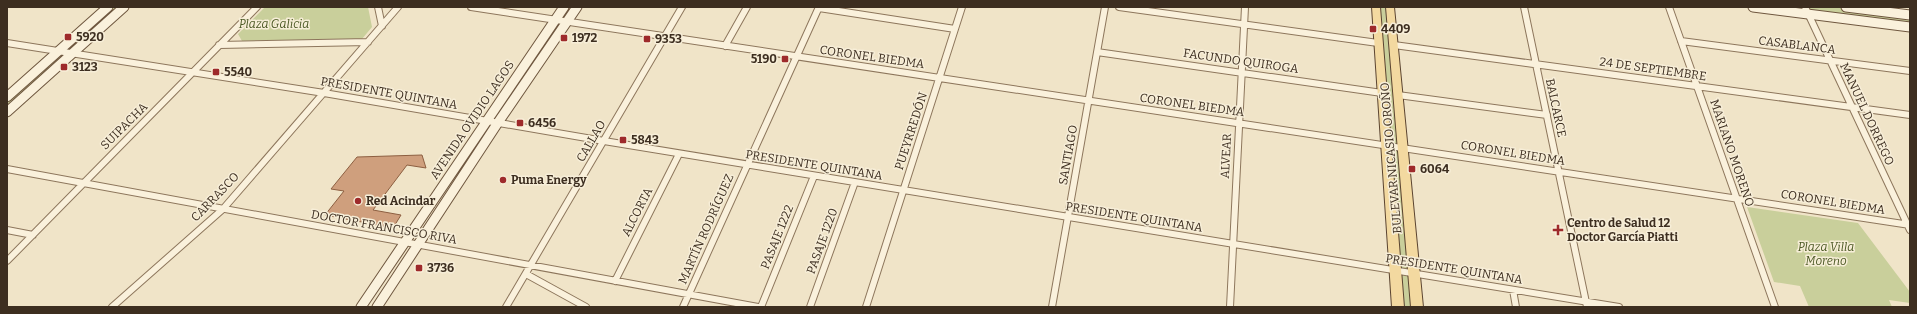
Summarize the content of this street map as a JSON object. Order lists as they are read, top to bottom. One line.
{"streets":{"main road":["AVENIDA OVIDIO LAGOS","BULEVAR NICASIO OROÑO"],"street":["CASABLANCA","CORONEL BIEDMA","FACUNDO QUIROGA","24 DE SEPTIEMBRE","PRESIDENTE QUINTANA","BALCARCE","MANUEL DORREGO","SUIPACHA","PUEYRREDÓN","CALLAO","MARIANO MORENO","SANTIAGO","ALVEAR","CARRASCO","ALCORTA","DOCTOR FRANCISCO RIVA","MARTÍN RODRÍGUEZ","PASAJE 1222","PASAJE 1220"]},"crossings":[["CASABLANCA","MANUEL DORREGO"],["CASABLANCA","MARIANO MORENO"],["CORONEL BIEDMA","BALCARCE"],["CORONEL BIEDMA","MANUEL DORREGO"],["CORONEL BIEDMA","AVENIDA OVIDIO LAGOS"],["CORONEL BIEDMA","PUEYRREDÓN"],["CORONEL BIEDMA","CALLAO"],["CORONEL BIEDMA","MARIANO MORENO"],["CORONEL BIEDMA","SANTIAGO"],["CORONEL BIEDMA","ALVEAR"],["CORONEL BIEDMA","BULEVAR NICASIO OROÑO"],["CORONEL BIEDMA","MARTÍN RODRÍGUEZ"],["FACUNDO QUIROGA","SANTIAGO"],["FACUNDO QUIROGA","ALVEAR"],["FACUNDO QUIROGA","BULEVAR NICASIO OROÑO"],["24 DE SEPTIEMBRE","BALCARCE"],["24 DE SEPTIEMBRE","MANUEL DORREGO"],["24 DE SEPTIEMBRE","MARIANO MORENO"],["24 DE SEPTIEMBRE","BULEVAR NICASIO OROÑO"],["PRESIDENTE QUINTANA","BALCARCE"],["PRESIDENTE QUINTANA","AVENIDA OVIDIO LAGOS"],["PRESIDENTE QUINTANA","SUIPACHA"],["PRESIDENTE QUINTANA","PUEYRREDÓN"],["PRESIDENTE QUINTANA","CALLAO"],["PRESIDENTE QUINTANA","SANTIAGO"],["PRESIDENTE QUINTANA","ALVEAR"],["PRESIDENTE QUINTANA","BULEVAR NICASIO OROÑO"],["PRESIDENTE QUINTANA","CARRASCO"],["PRESIDENTE QUINTANA","ALCORTA"],["PRESIDENTE QUINTANA","MARTÍN RODRÍGUEZ"],["PRESIDENTE QUINTANA","PASAJE 1222"],["PRESIDENTE QUINTANA","PASAJE 1220"],["AVENIDA OVIDIO LAGOS","DOCTOR FRANCISCO RIVA"],["SUIPACHA","DOCTOR FRANCISCO RIVA"],["CALLAO","DOCTOR FRANCISCO RIVA"],["CARRASCO","DOCTOR FRANCISCO RIVA"],["ALCORTA","DOCTOR FRANCISCO RIVA"],["DOCTOR FRANCISCO RIVA","MARTÍN RODRÍGUEZ"]],"parks":["Plaza Galicia","Plaza Villa Moreno"],"places":{"transit":["4409","5920","1972","9353","5190","3123","5540","6456","5843","6064","3736"],"other":["Puma Energy","Red Acindar"],"health":["Centro de Salud 12 Doctor García Piatti"]}}
